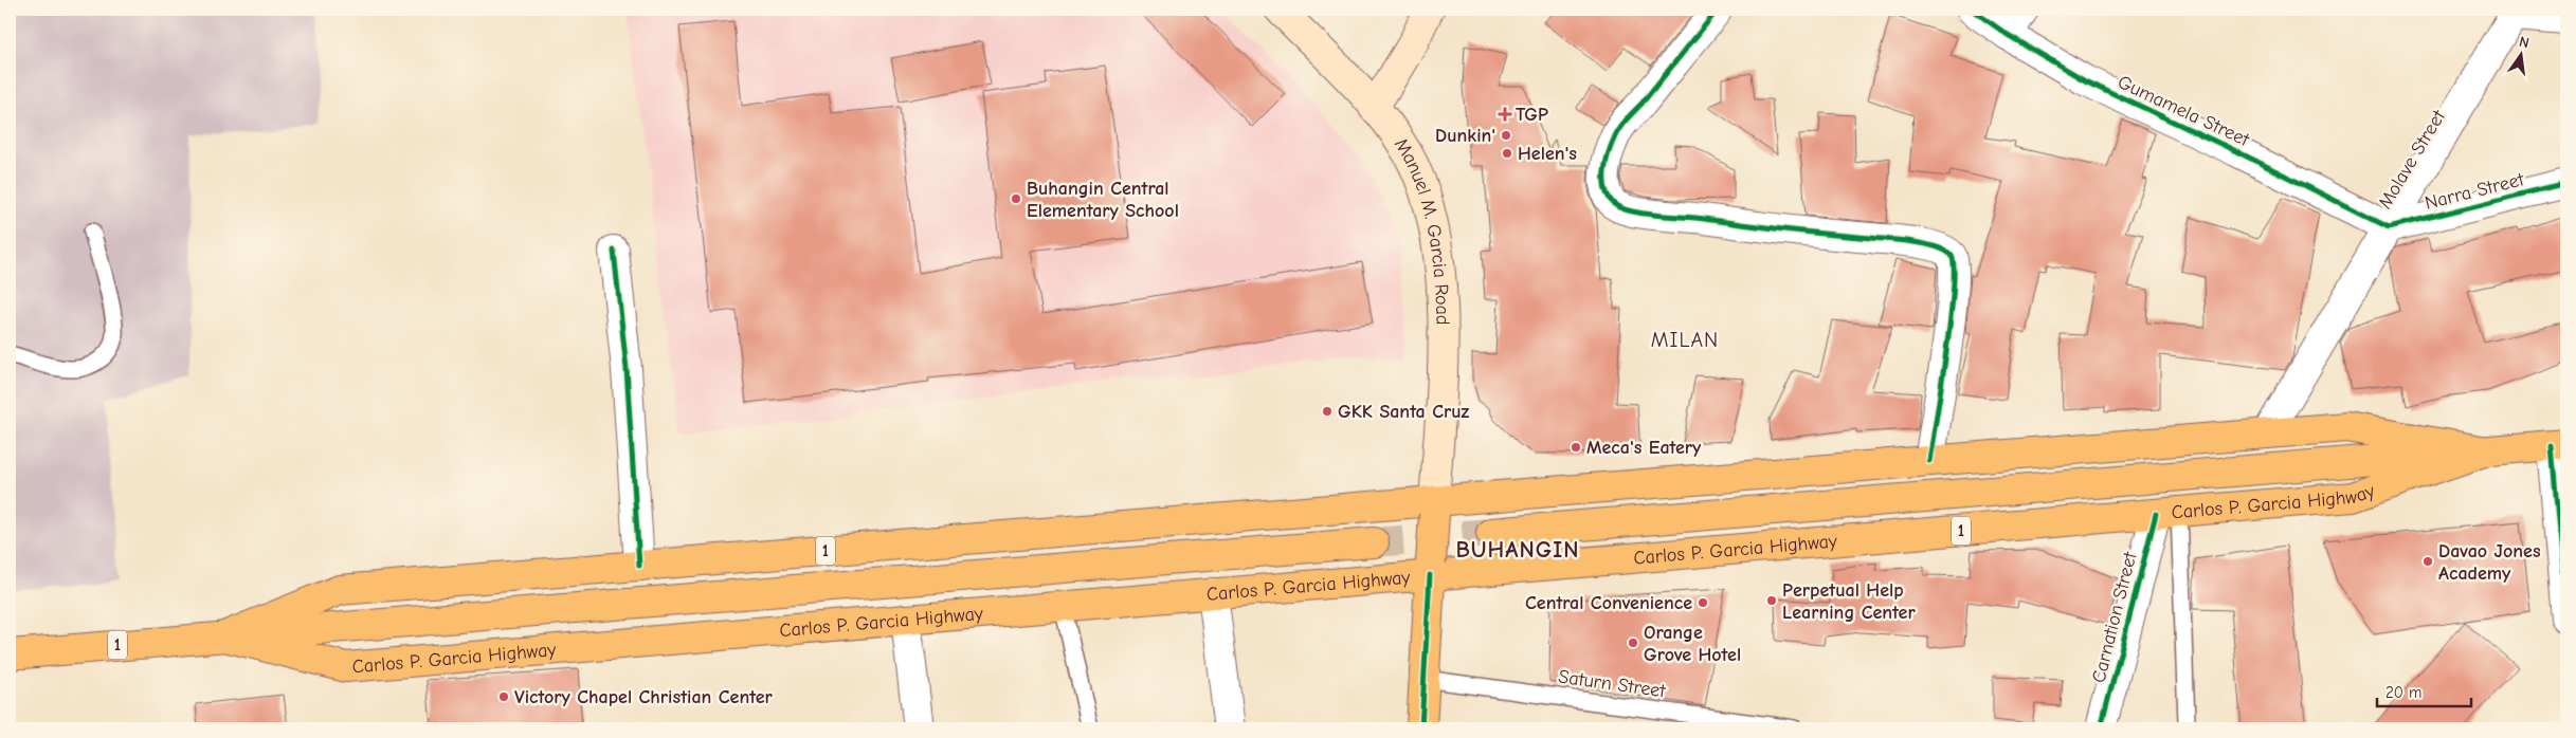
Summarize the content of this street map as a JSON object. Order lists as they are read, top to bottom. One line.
{"streets":{"main road":["Manuel M. Garcia Road","Carlos P. Garcia Highway","1"],"street":["Gumamela Street","Molave Street","Narra Street","Carnation Street"],"lane":["Saturn Street"]},"crossings":[["Gumamela Street","Molave Street"],["Gumamela Street","Narra Street"],["Molave Street","Narra Street"],["Molave Street","Carlos P. Garcia Highway"],["Manuel M. Garcia Road","Carlos P. Garcia Highway"],["Carlos P. Garcia Highway","Carnation Street"]],"districts":["MILAN","BUHANGIN"],"places":{"health":["TGP"],"other":["Dunkin'","Helen's","Buhangin Central Elementary School","GKK Santa Cruz","Meca's Eatery","Davao Jones Academy","Perpetual Help Learning Center","Central Convenience","Orange Grove Hotel","Victory Chapel Christian Center"]},"scale_bar":"20 m","north":"top"}
